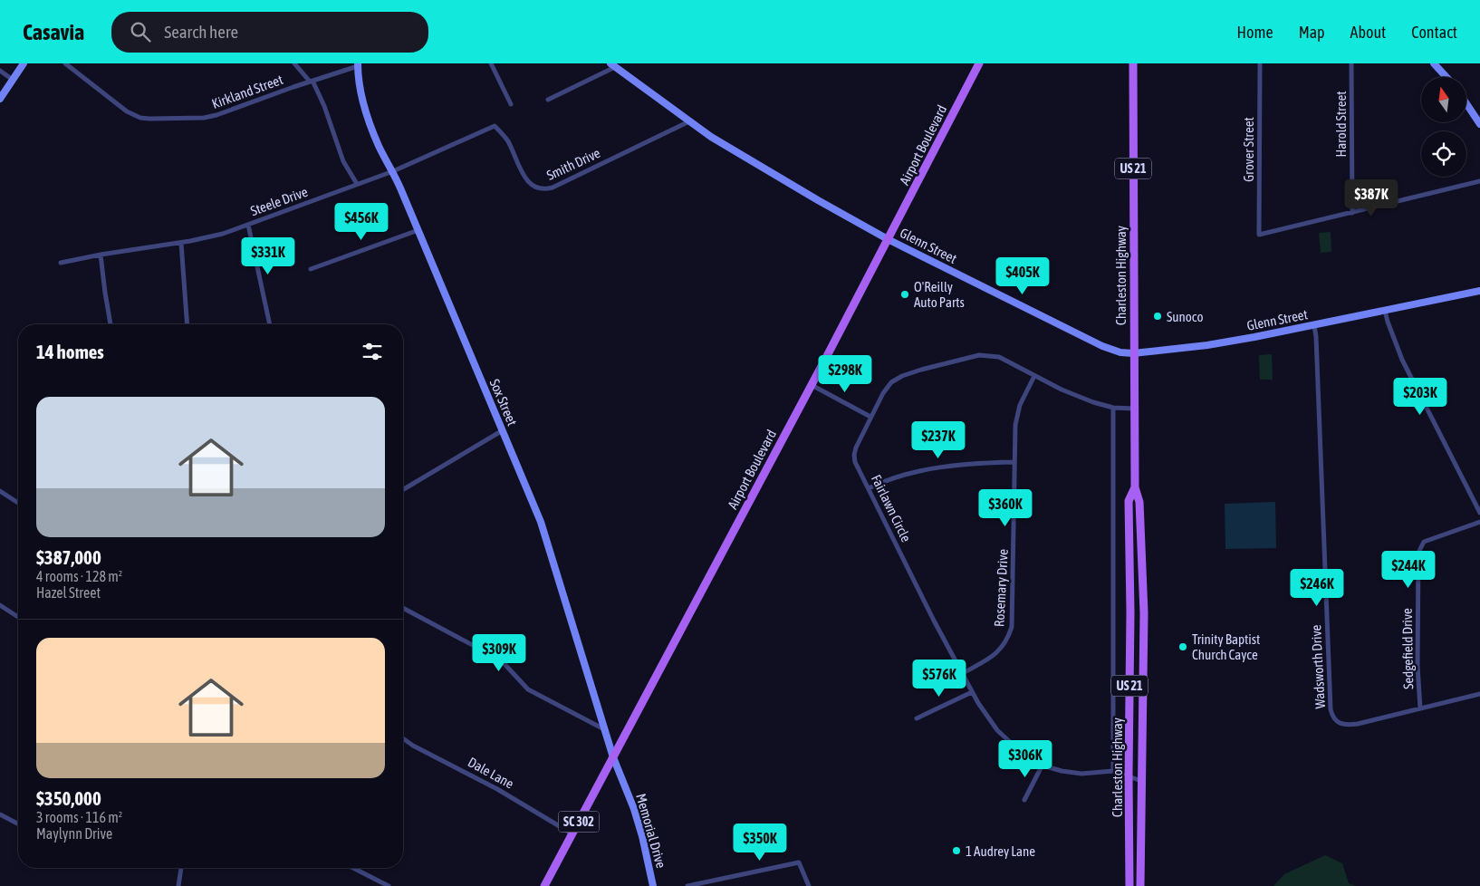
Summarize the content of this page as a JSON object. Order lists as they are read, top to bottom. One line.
{"streets":{"main road":["Airport Boulevard","US 21","Charleston Highway","SC 302"],"street":["Kirkland Street","Harold Street","Grover Street","Smith Drive","Steele Drive","Glenn Street","Sox Street","Fairlawn Circle","Rosemary Drive","Sedgefield Drive","Wadsworth Drive","Dale Lane","Memorial Drive"]},"crossings":[["Kirkland Street","Sox Street"],["Harold Street","Grover Street"],["Airport Boulevard","Glenn Street"],["Airport Boulevard","Sox Street"],["Airport Boulevard","Dale Lane"],["Airport Boulevard","Memorial Drive"],["Smith Drive","Steele Drive"],["Smith Drive","Glenn Street"],["Steele Drive","Sox Street"],["Glenn Street","Charleston Highway"],["Glenn Street","Wadsworth Drive"],["Charleston Highway","Fairlawn Circle"],["Sox Street","Memorial Drive"],["Fairlawn Circle","Rosemary Drive"],["Sedgefield Drive","Wadsworth Drive"]],"places":["O'Reilly Auto Parts","Sunoco","Trinity Baptist Church Cayce","1 Audrey Lane"],"north":"top","page":{"header":"Casavia","search":"Search here","nav":["Home","Map","About","Contact"],"price":["$387K","$456K","$331K","$405K","$298K","$203K","$237K","$360K","$244K","$246K","$309K","$576K","$306K","$350K"],"heading":"14 homes","list":[{"name":"$387,000","note":"4 rooms · 128 m² · Hazel Street"},{"name":"$350,000","note":"3 rooms · 116 m² · Maylynn Drive"}]}}
